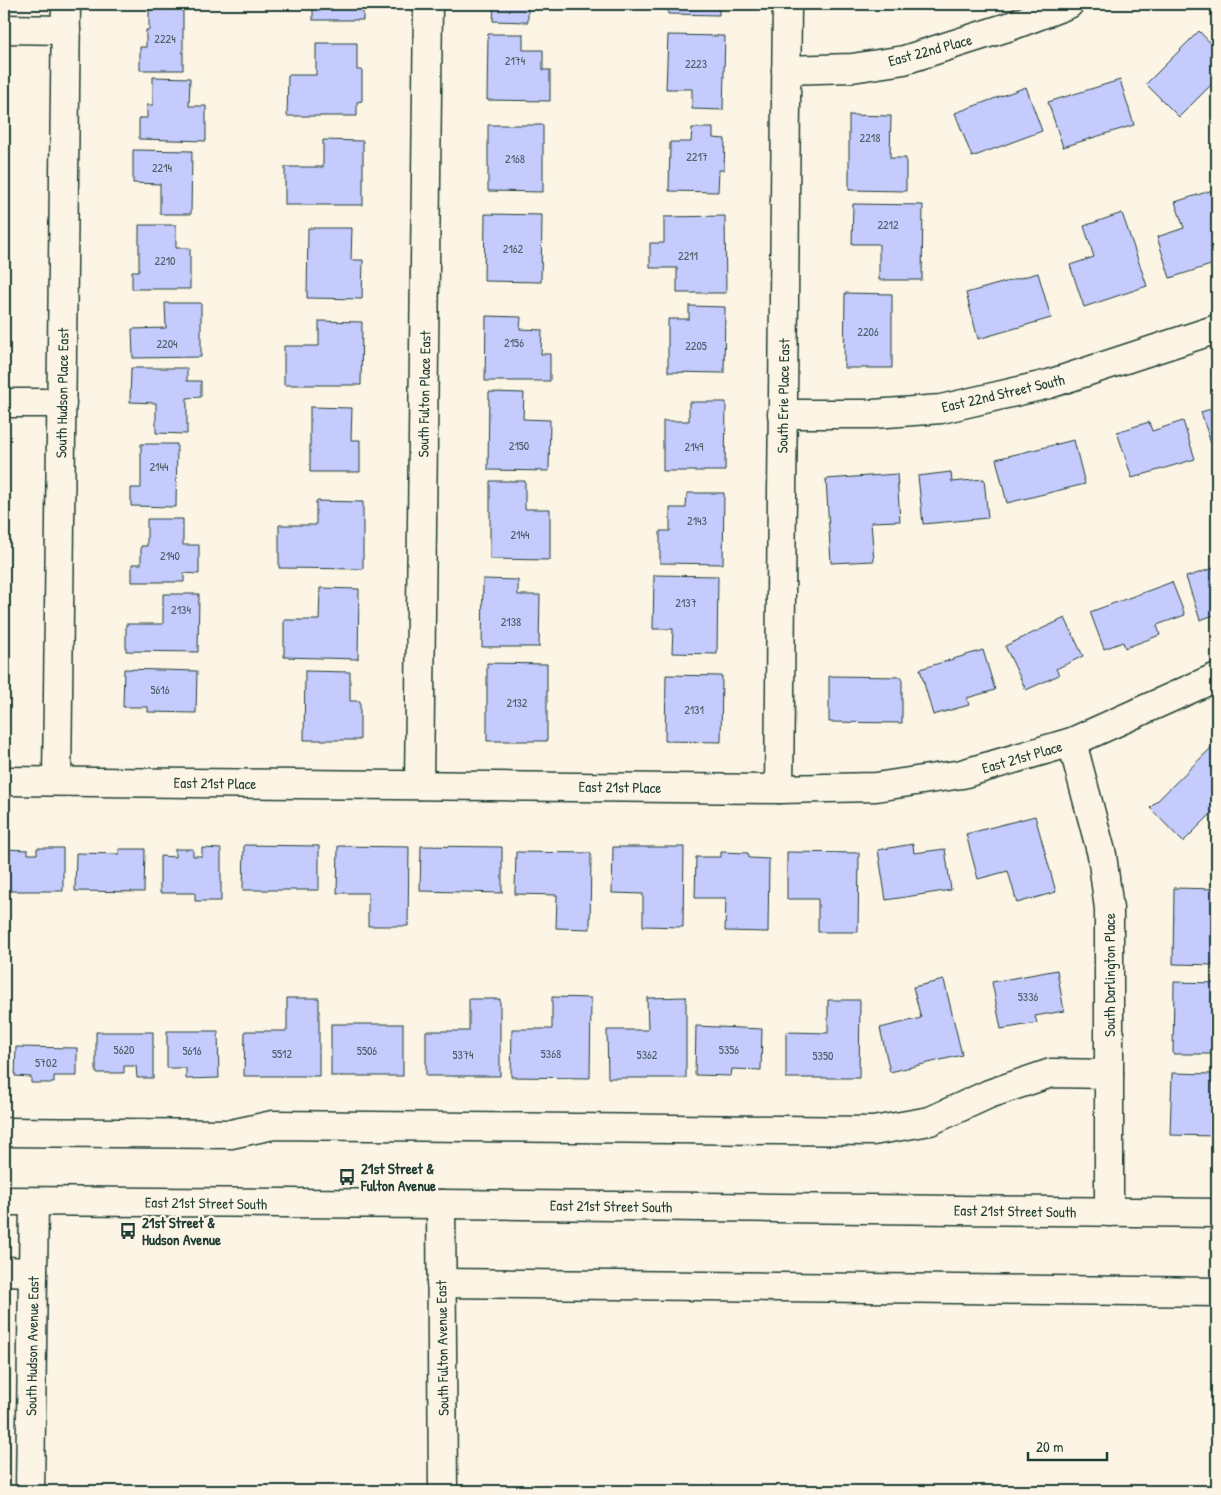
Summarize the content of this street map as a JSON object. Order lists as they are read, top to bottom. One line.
{"streets":{"street":["East 22nd Place","South Hudson Place East","East 22nd Street South","South Fulton Place East","South Erie Place East","East 21st Place","South Darlington Place","East 21st Street South","South Hudson Avenue East","South Fulton Avenue East"]},"crossings":[["East 22nd Place","South Erie Place East"],["South Hudson Place East","East 21st Place"],["East 22nd Street South","South Erie Place East"],["South Fulton Place East","East 21st Place"],["South Erie Place East","East 21st Place"],["East 21st Place","South Darlington Place"],["South Darlington Place","East 21st Street South"],["East 21st Street South","South Hudson Avenue East"],["East 21st Street South","South Fulton Avenue East"]],"places":{"bus stop":["21st Street & Fulton Avenue","21st Street & Hudson Avenue"]},"house_numbers":["2224","2174","2223","2218","2217","2168","2214","2212","2162","2211","2210","2206","2156","2204","2205","2150","2149","2144","2143","2144","2140","2137","2134","2138","5616","2132","2131","5336","5620","5356","5616","5506","5512","5368","5374","5362","5350","5702"],"scale_bar":"20 m"}
